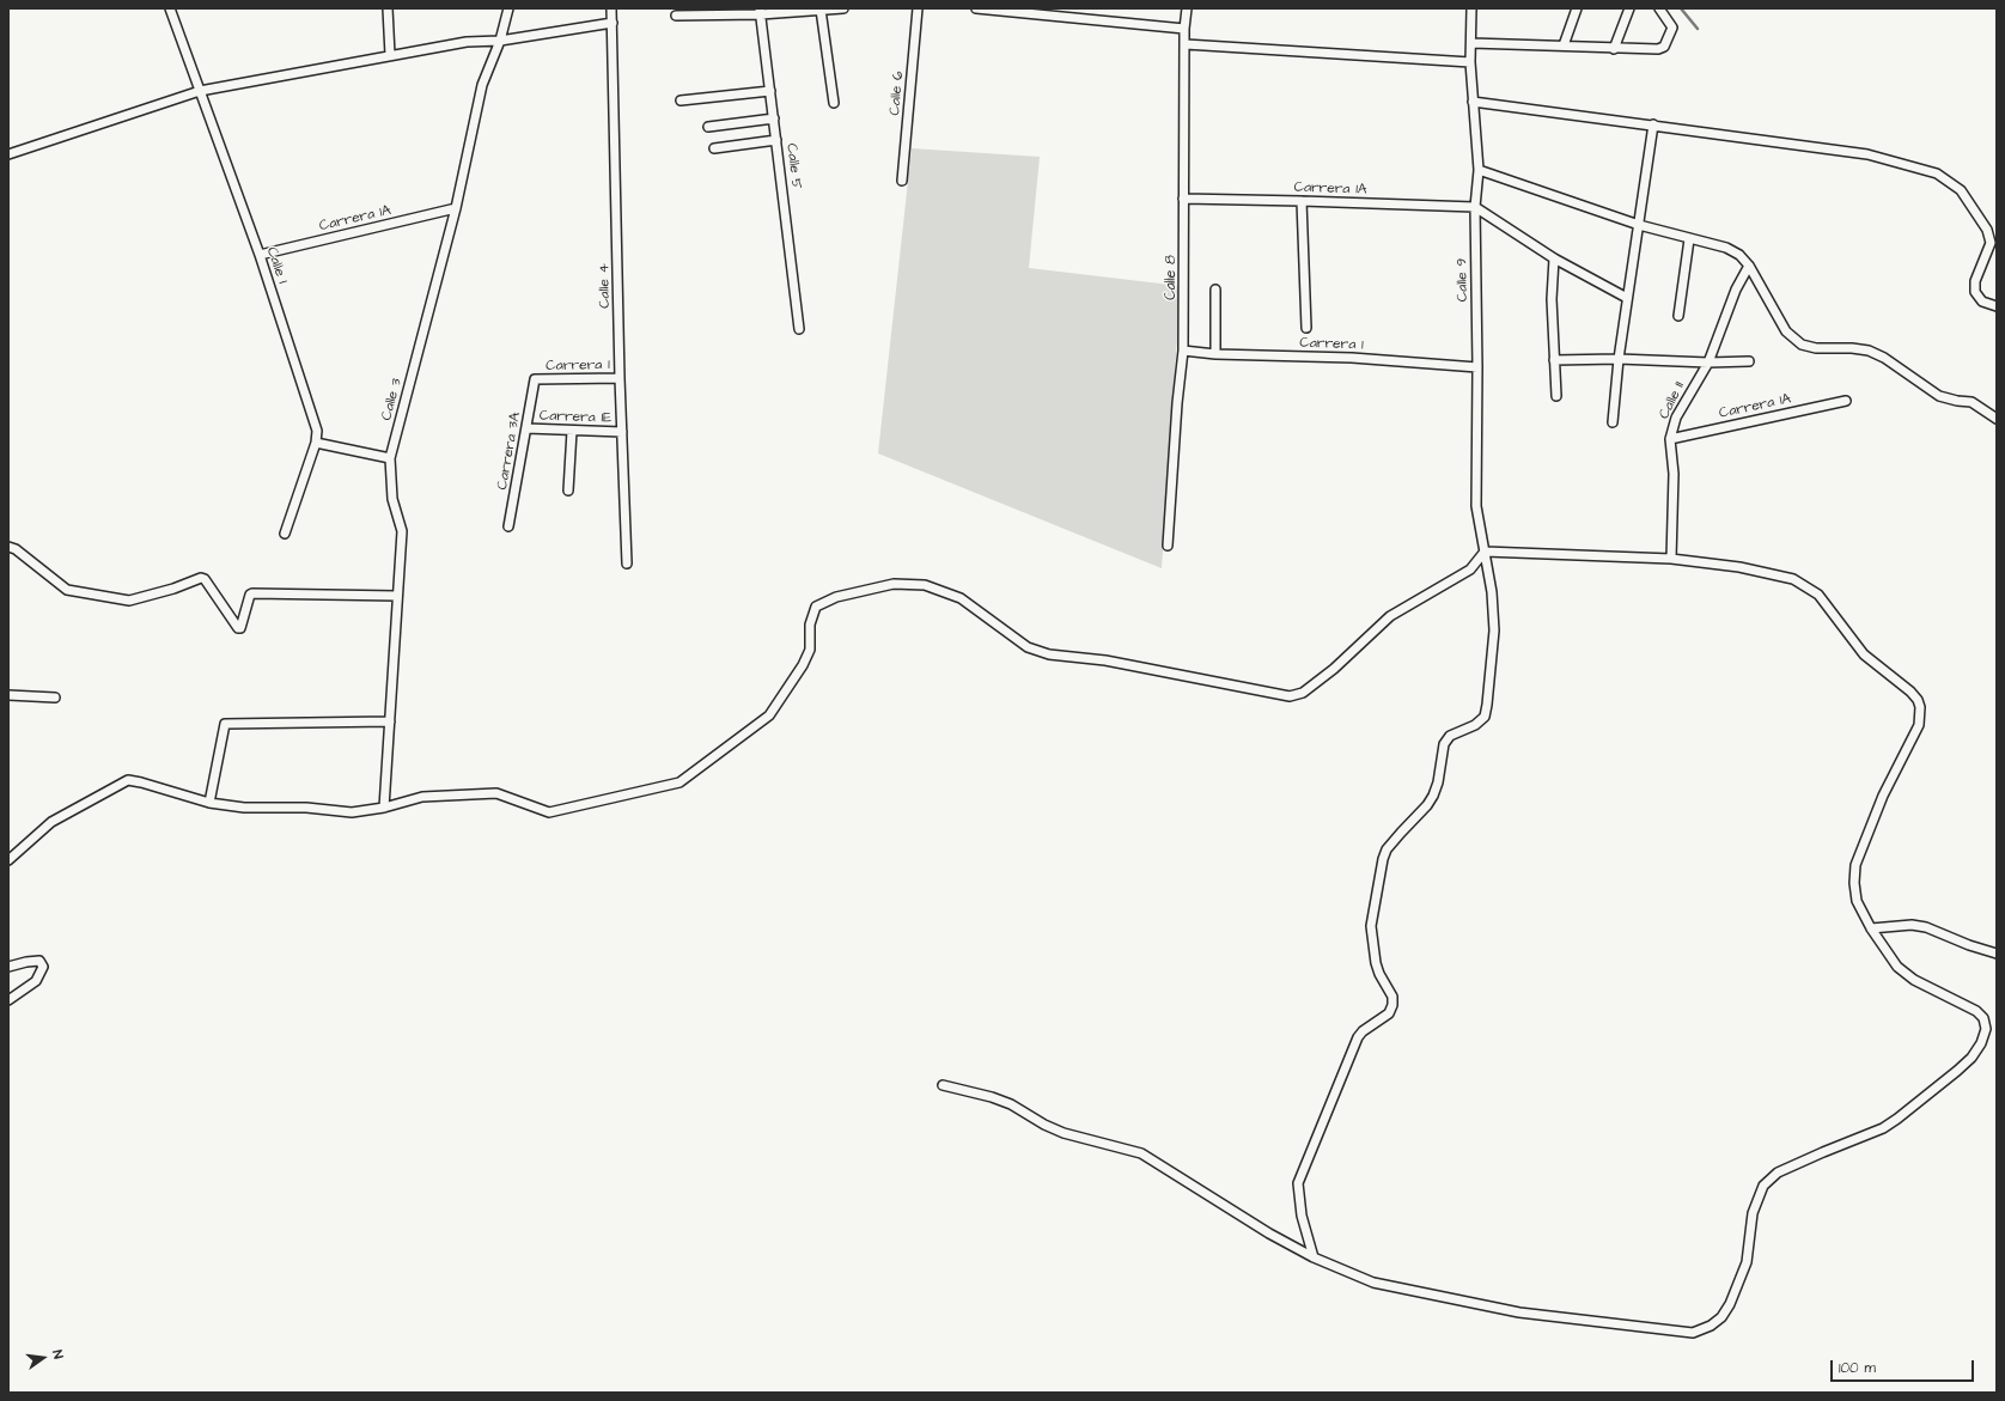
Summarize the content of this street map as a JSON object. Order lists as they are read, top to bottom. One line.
{"streets":{"street":["Calle 6","Calle 5","Carrera 1A","Calle 1","Calle 8","Calle 9","Calle 4","Carrera 1","Calle 3","Calle 11","Carrera 1E","Carrera 3A"]},"crossings":[["Carrera 1A","Calle 1"],["Carrera 1A","Calle 8"],["Carrera 1A","Calle 9"],["Carrera 1A","Calle 3"],["Carrera 1A","Calle 11"],["Calle 8","Carrera 1"],["Calle 9","Carrera 1"],["Calle 4","Carrera 1"],["Calle 4","Carrera 1E"],["Carrera 1","Carrera 3A"],["Carrera 1E","Carrera 3A"]],"scale_bar":"100 m","north":"right"}
